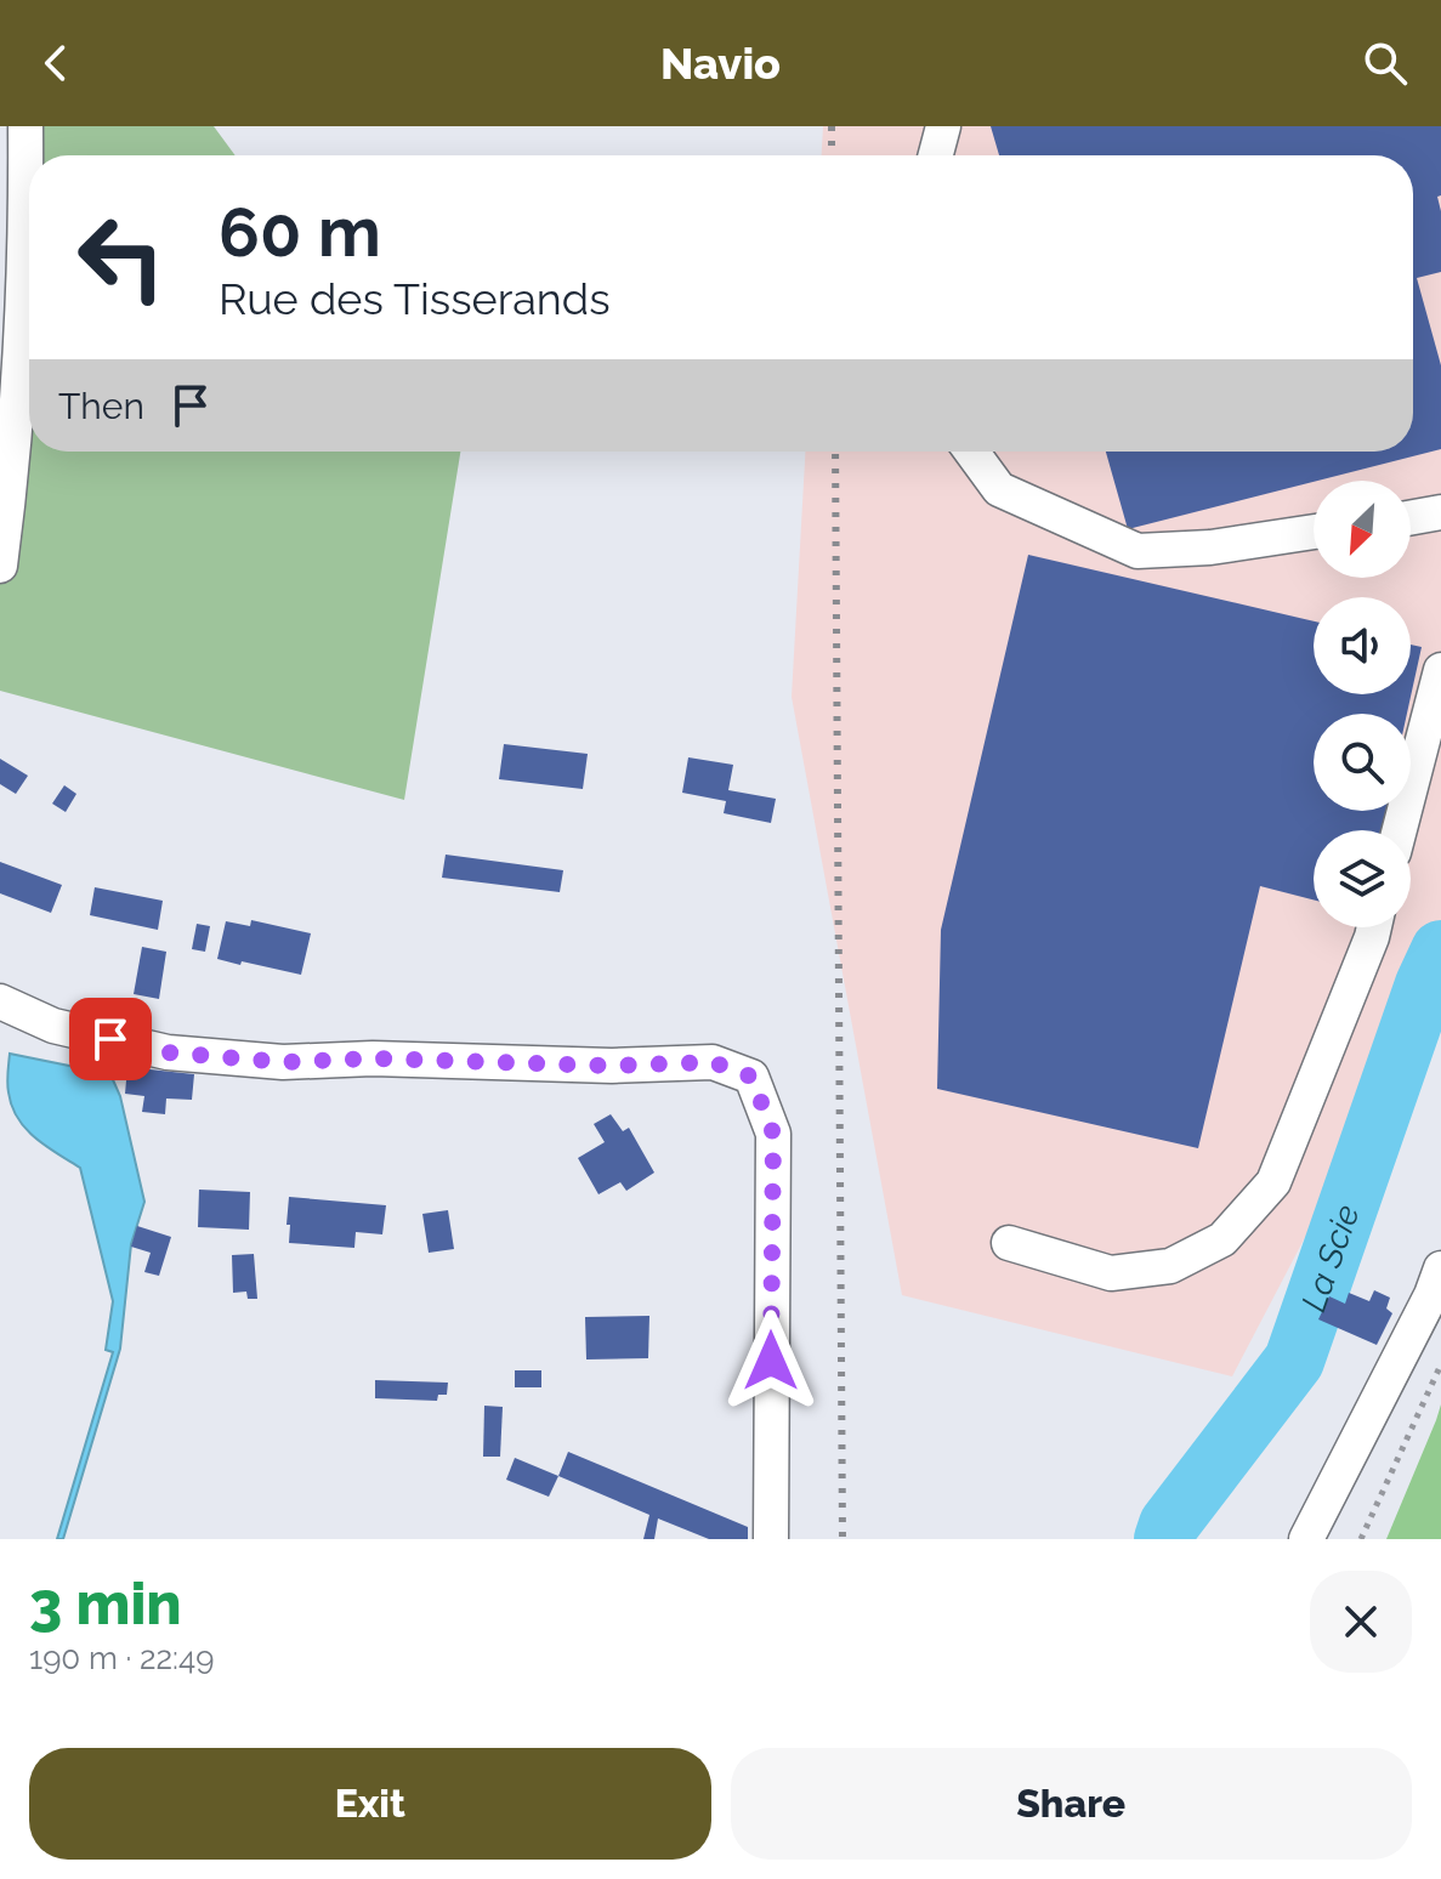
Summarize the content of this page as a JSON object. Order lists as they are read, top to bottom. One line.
{"water":["La Scie"],"north":"bottom left","page":{"header":"Navio","turn":["60 m","Rue des Tisserands"],"then":"Then","heading":["3 min","190 m · 22:49"],"buttons":["Exit","Share"]}}
